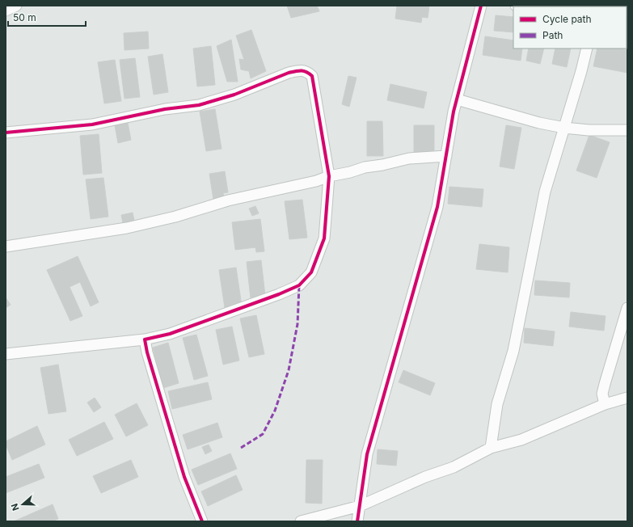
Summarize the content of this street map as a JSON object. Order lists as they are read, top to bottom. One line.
{"legend":["Cycle path","Path"],"scale_bar":"50 m","north":"left"}
